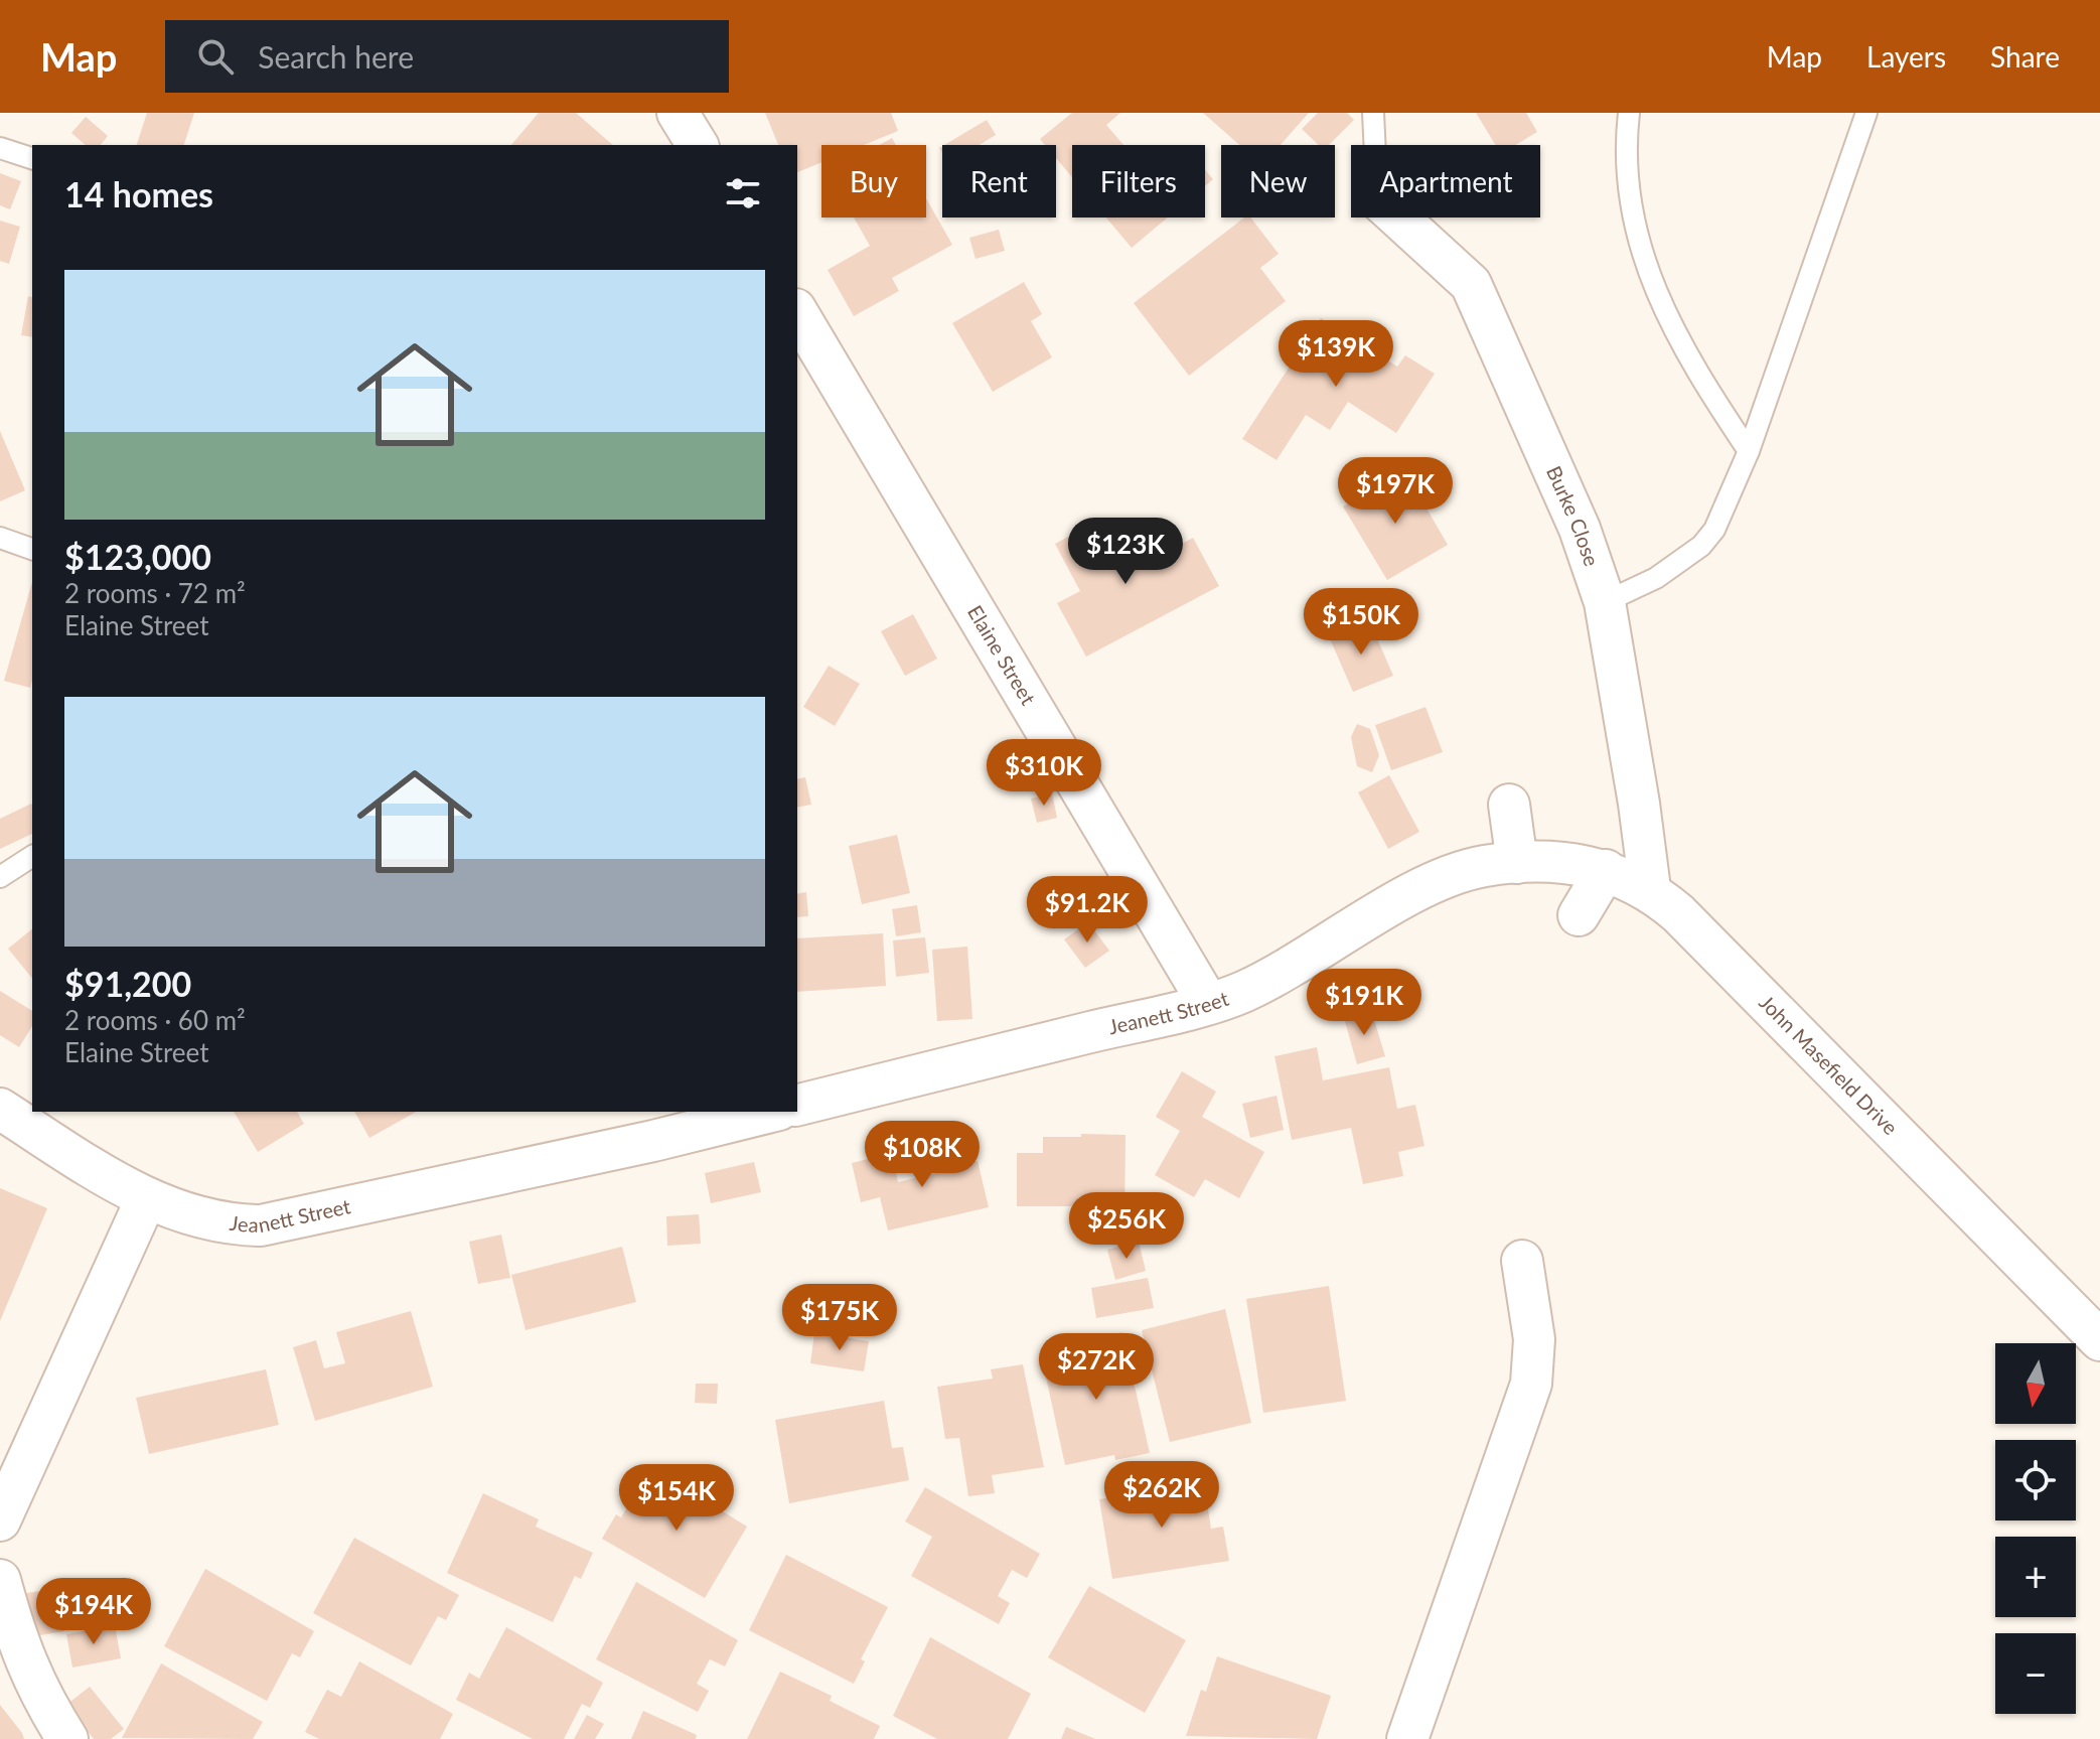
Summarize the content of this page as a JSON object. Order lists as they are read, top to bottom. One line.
{"streets":{"street":["Burke Close","Elaine Street","Jeanett Street","John Masefield Drive"]},"crossings":[["Burke Close","John Masefield Drive"],["Elaine Street","Jeanett Street"],["Jeanett Street","John Masefield Drive"]],"north":"bottom","page":{"header":"Map","search":"Search here","nav":["Map","Layers","Share"],"chip":["Buy","Rent","Filters","New","Apartment"],"heading":"14 homes","list":[{"name":"$123,000","note":"2 rooms · 72 m² · Elaine Street"},{"name":"$91,200","note":"2 rooms · 60 m² · Elaine Street"}],"price":["$139K","$197K","$123K","$150K","$310K","$91.2K","$191K","$108K","$256K","$175K","$272K","$262K","$154K","$194K"],"map_buttons":["+","−"]}}
